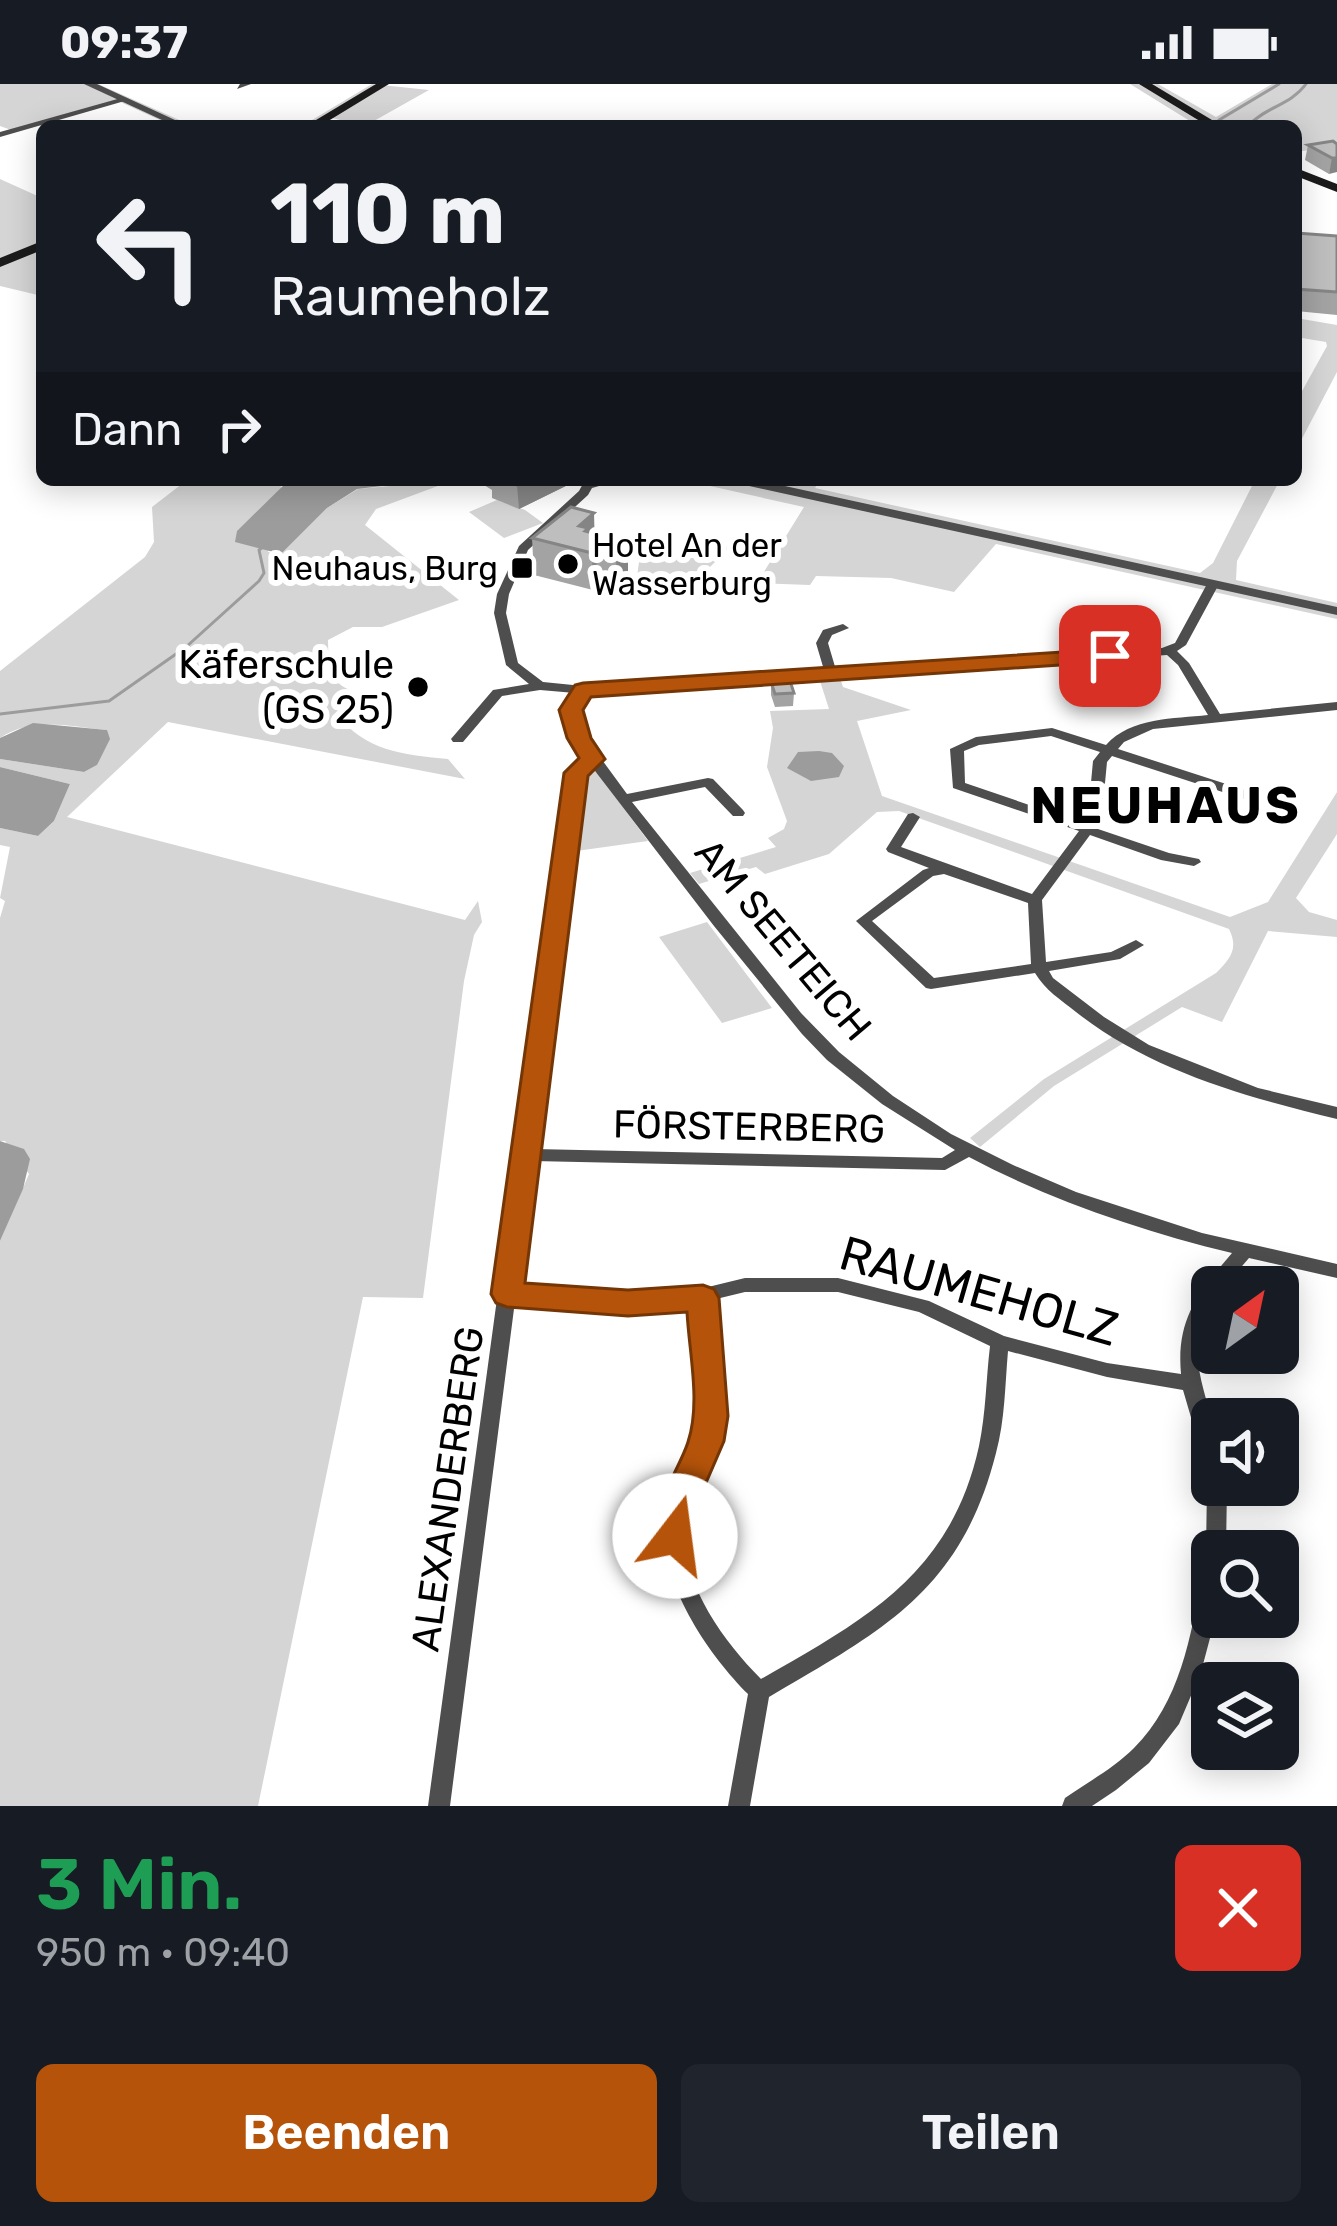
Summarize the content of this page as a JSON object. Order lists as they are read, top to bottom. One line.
{"streets":{"street":["AM SEETEICH","FÖRSTERBERG","RAUMEHOLZ","ALEXANDERBERG"]},"crossings":[["AM SEETEICH","FÖRSTERBERG"],["AM SEETEICH","ALEXANDERBERG"],["FÖRSTERBERG","ALEXANDERBERG"],["RAUMEHOLZ","ALEXANDERBERG"]],"districts":["NEUHAUS"],"places":{"other":["Hotel An der Wasserburg","Käferschule (GS 25)"],"transit":["Neuhaus, Burg"]},"north":"top right","page":{"status":"09:37","turn":["110 m","Raumeholz"],"then":"Dann","heading":["3 Min.","950 m · 09:40"],"buttons":["Beenden","Teilen"]}}
